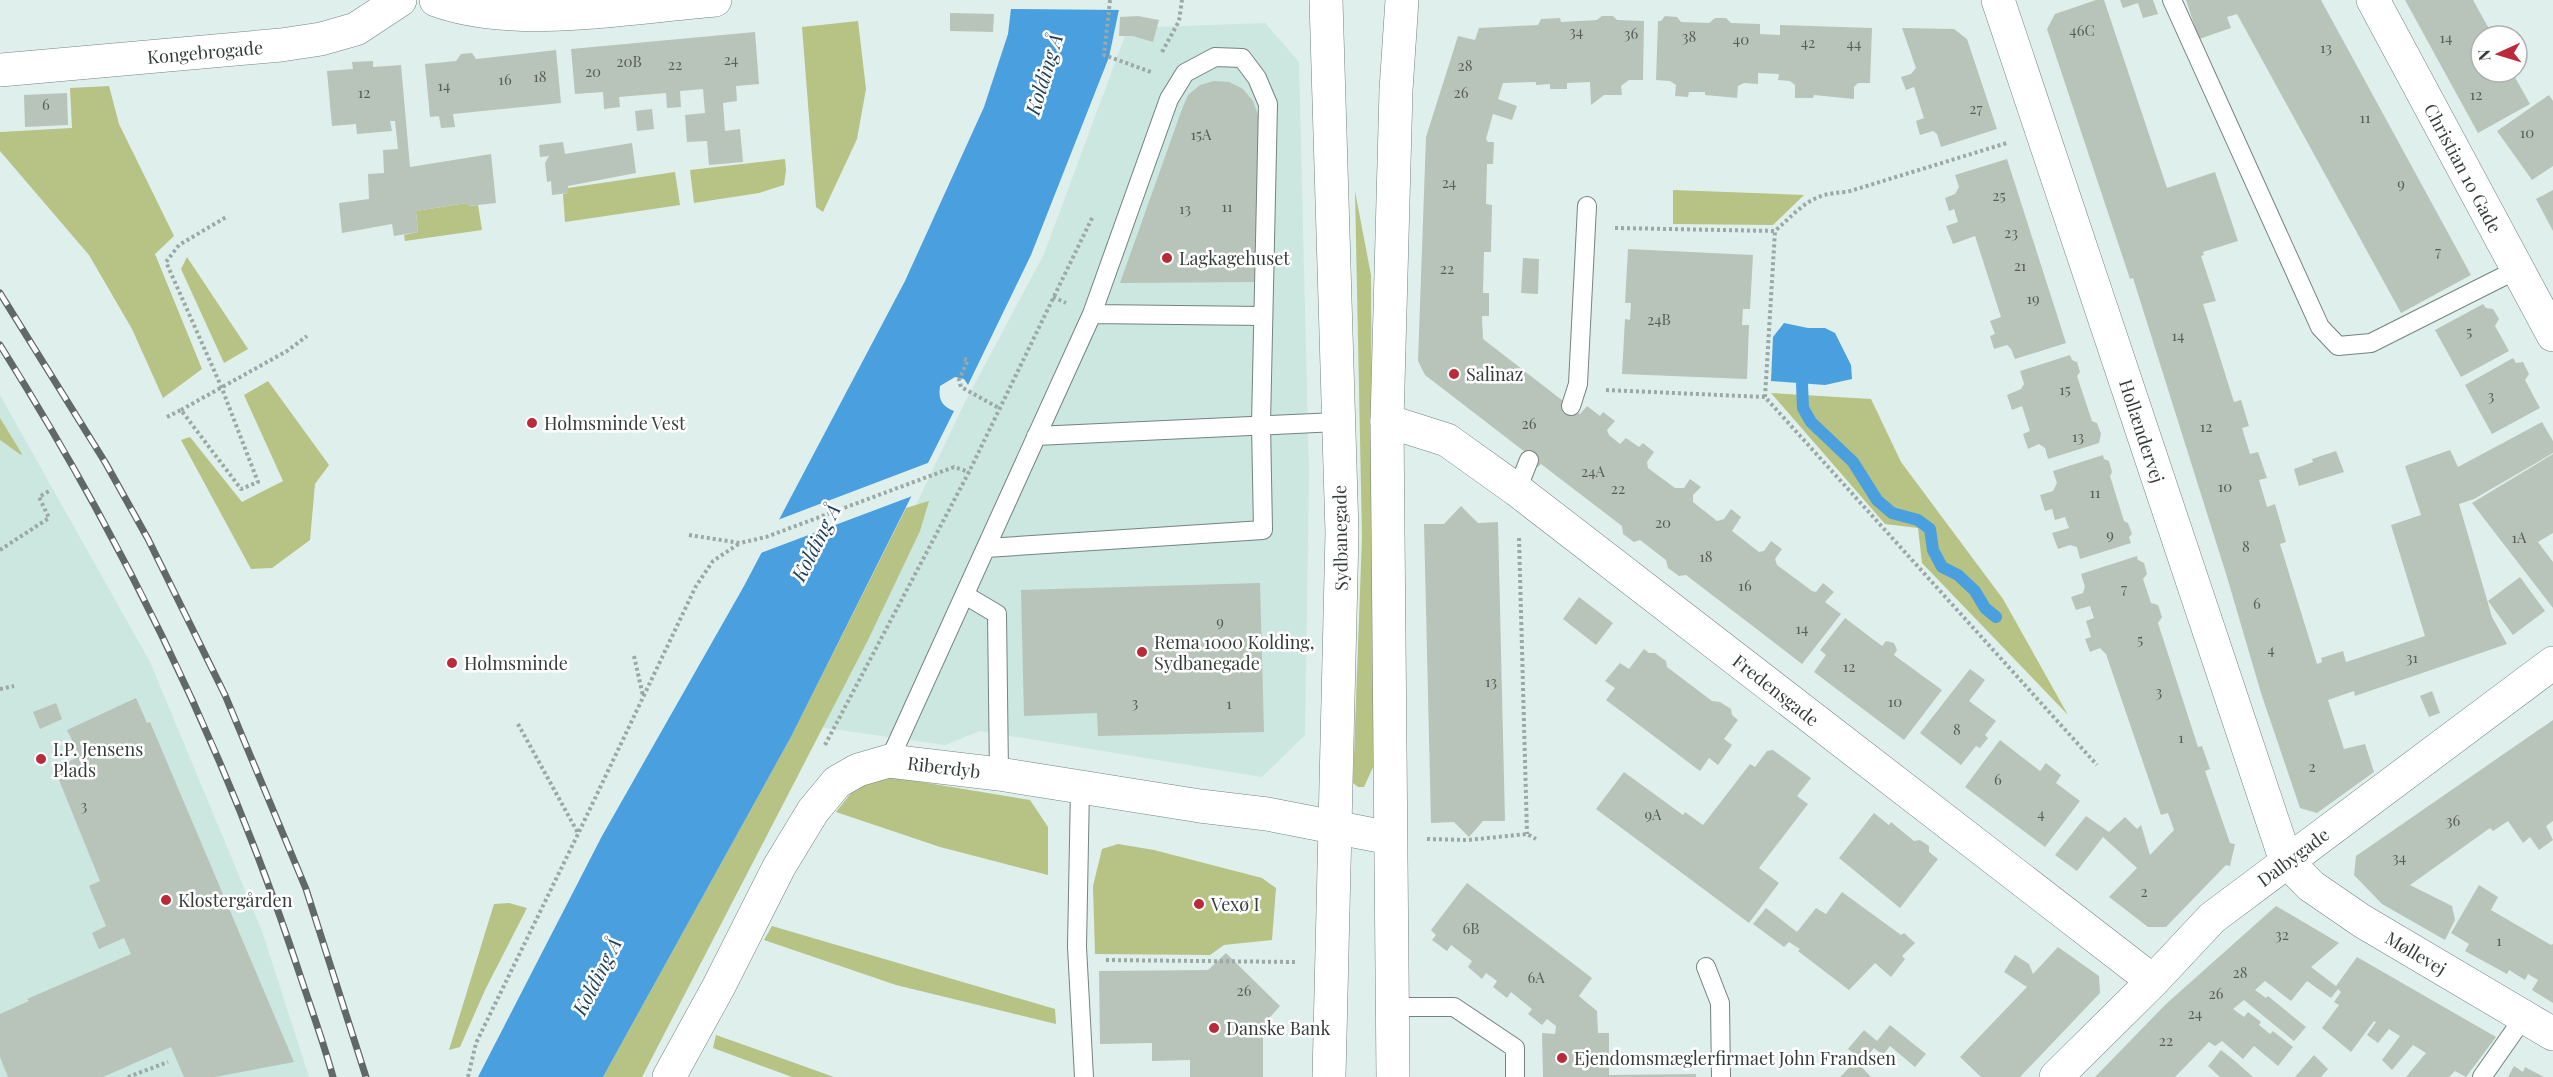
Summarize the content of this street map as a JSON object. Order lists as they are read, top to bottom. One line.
{"streets":{"street":["Kongebrogade","Christian 10 Gade","Hollændervej","Sydbanegade","Fredensgade","Riberdyb","Dalbygade","Møllevej"]},"crossings":[["Hollændervej","Dalbygade"],["Hollændervej","Møllevej"],["Sydbanegade","Riberdyb"],["Fredensgade","Dalbygade"],["Dalbygade","Møllevej"]],"water":["Kolding Å"],"places":["Lagkagehuset","Salinaz","Holmsminde Vest","Rema 1000 Kolding, Sydbanegade","Holmsminde","I.P. Jensens Plads","Klostergården","Vexø I","Danske Bank","Ejendomsmæglerfirmaet John Frandsen"],"house_numbers":["46C","34","36","38","14","40","42","44","13","24","20B","22","28","20","18","16","14","12","26","12","6","27","11","10","15A","24","9","25","11","13","23","7","21","22","19","24B","5","14","15","3","26","12","13","24A","10","22","11","20","9","1A","8","18","16","7","6","9","14","5","4","31","12","13","3","10","3","1","8","1","2","6","3","4","9A","36","34","2","6B","32","1","28","6A","26","26","24","22"],"north":"left"}
